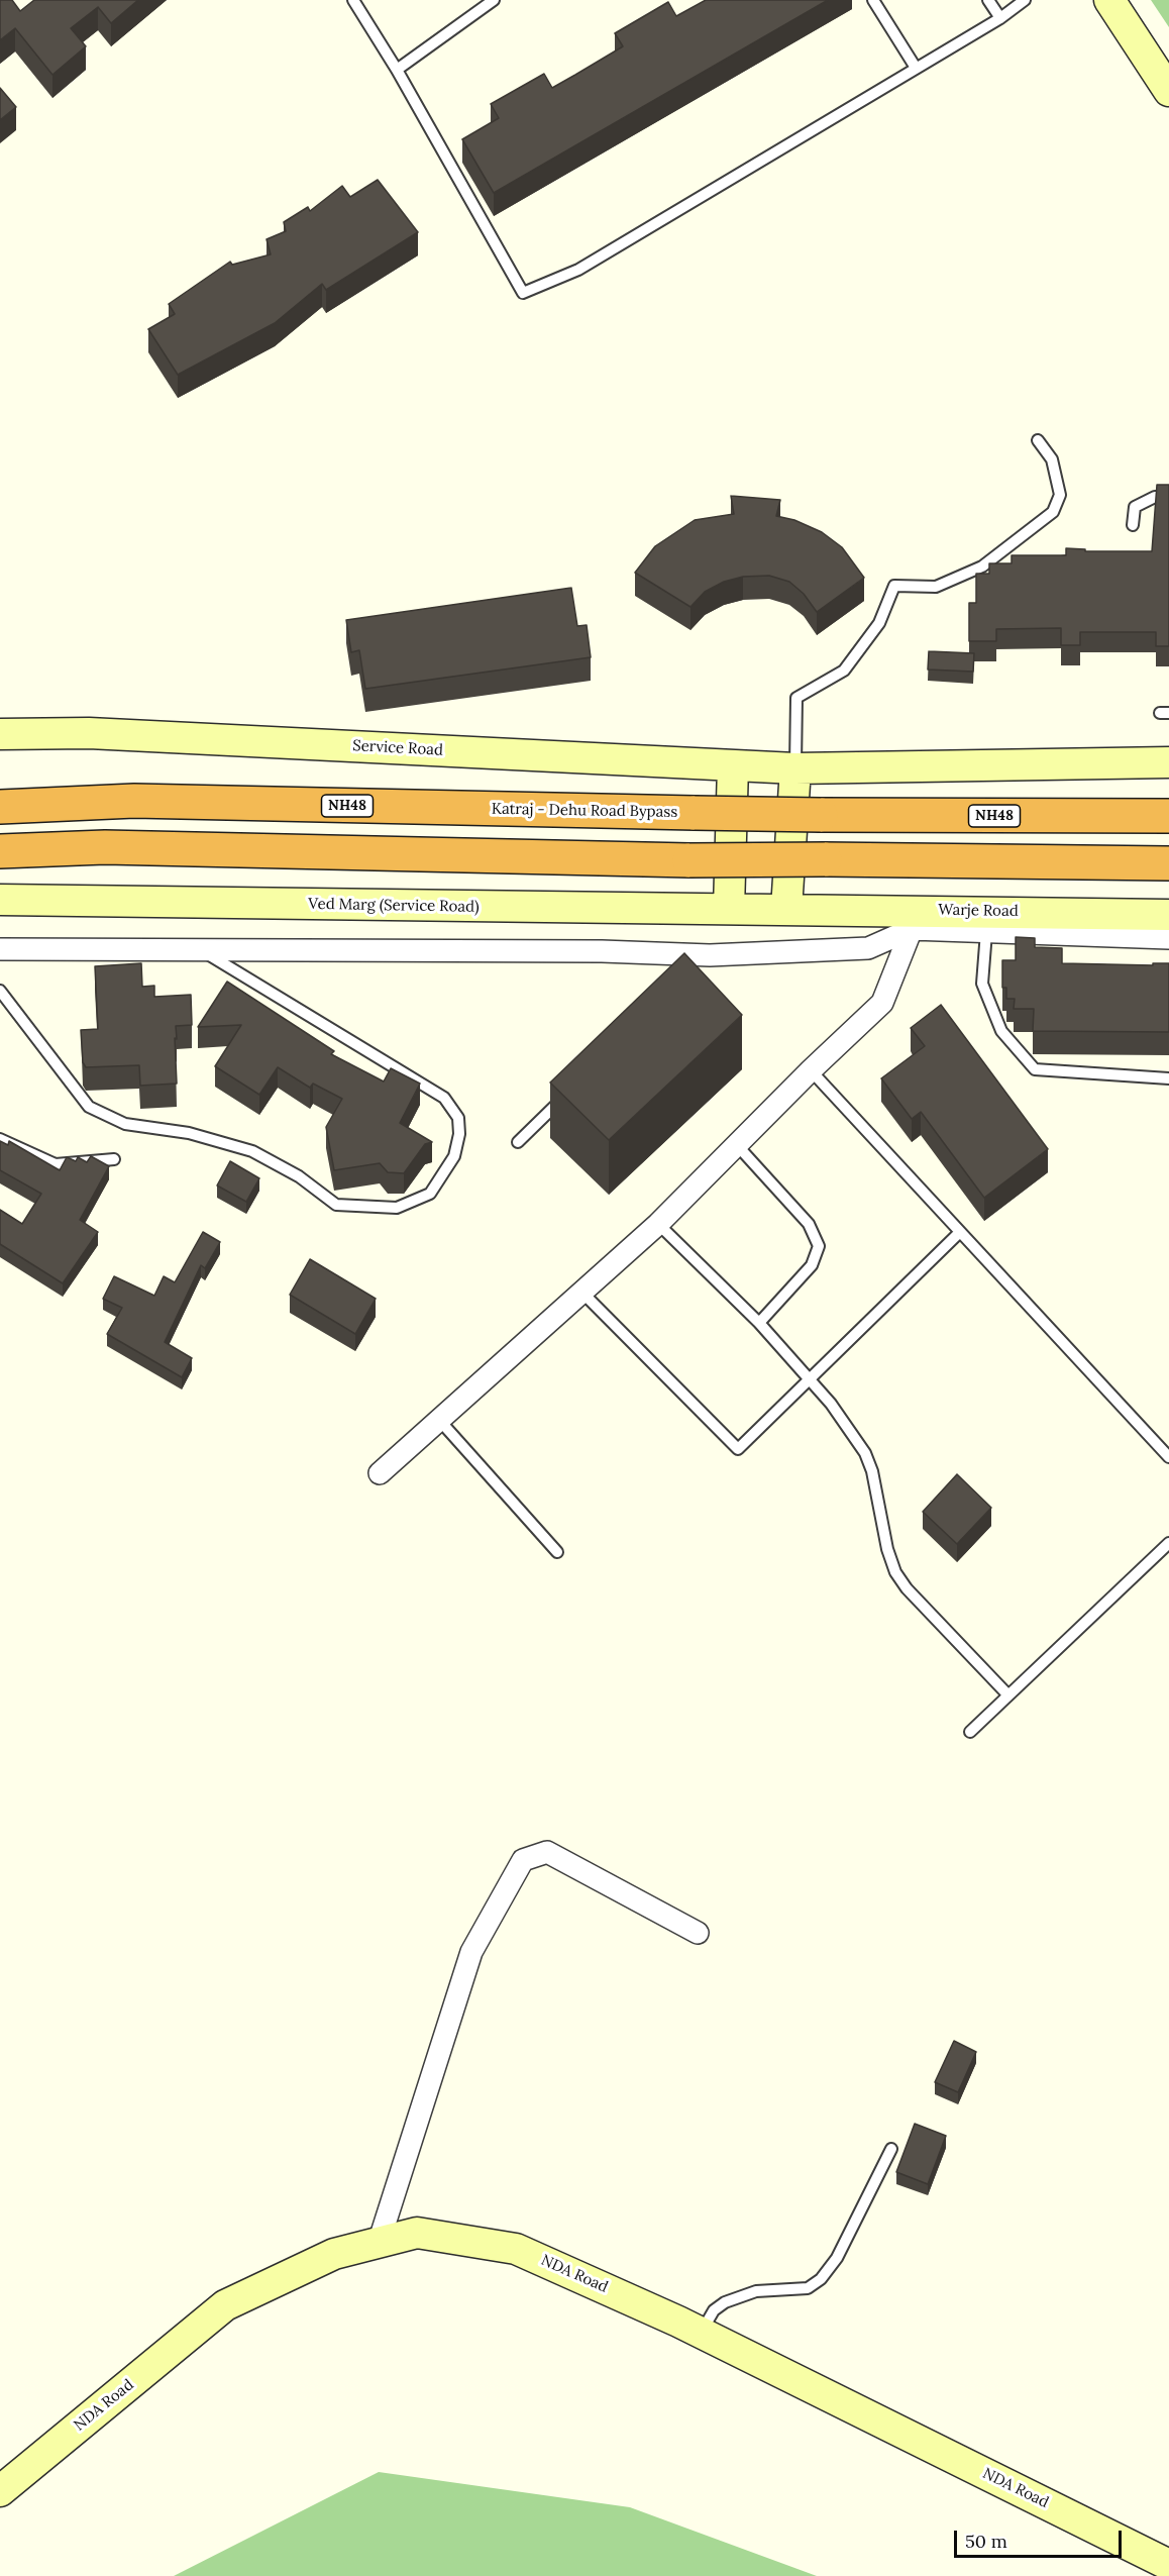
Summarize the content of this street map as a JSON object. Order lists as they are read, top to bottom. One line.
{"streets":{"highway":["NH48","Katraj - Dehu Road Bypass"],"street":["Service Road","Ved Marg (Service Road)","Warje Road","NDA Road"]},"crossings":[["Ved Marg (Service Road)","Warje Road"]],"scale_bar":"50 m"}
